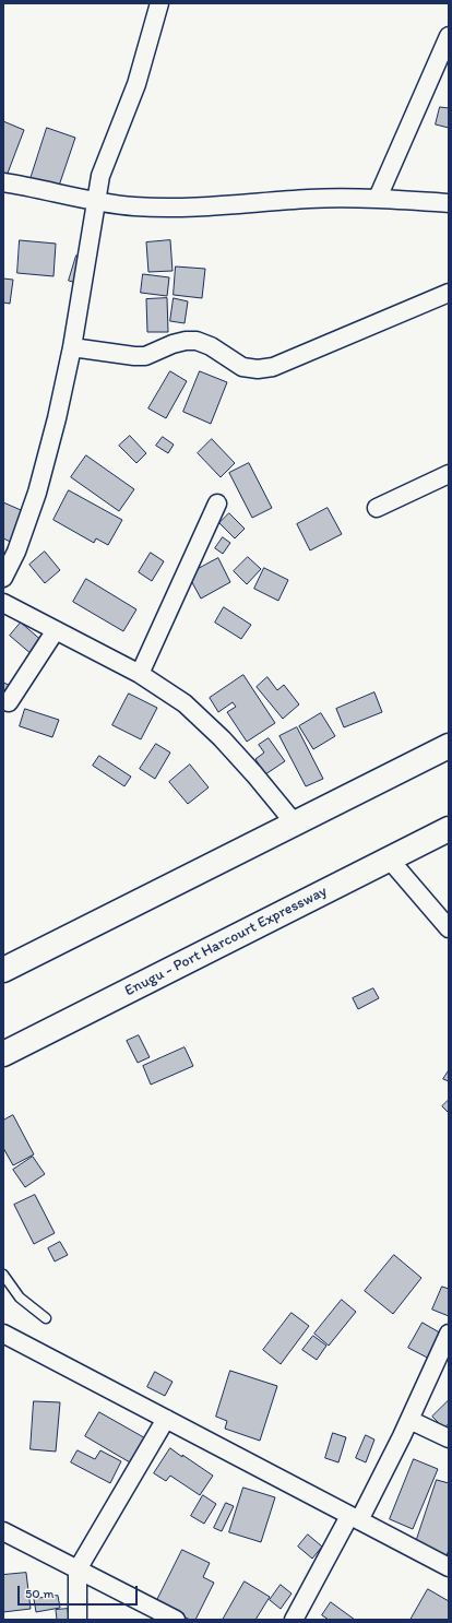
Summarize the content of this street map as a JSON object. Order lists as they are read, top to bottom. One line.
{"streets":{"highway":["Enugu - Port Harcourt Expressway"]},"scale_bar":"50 m"}
